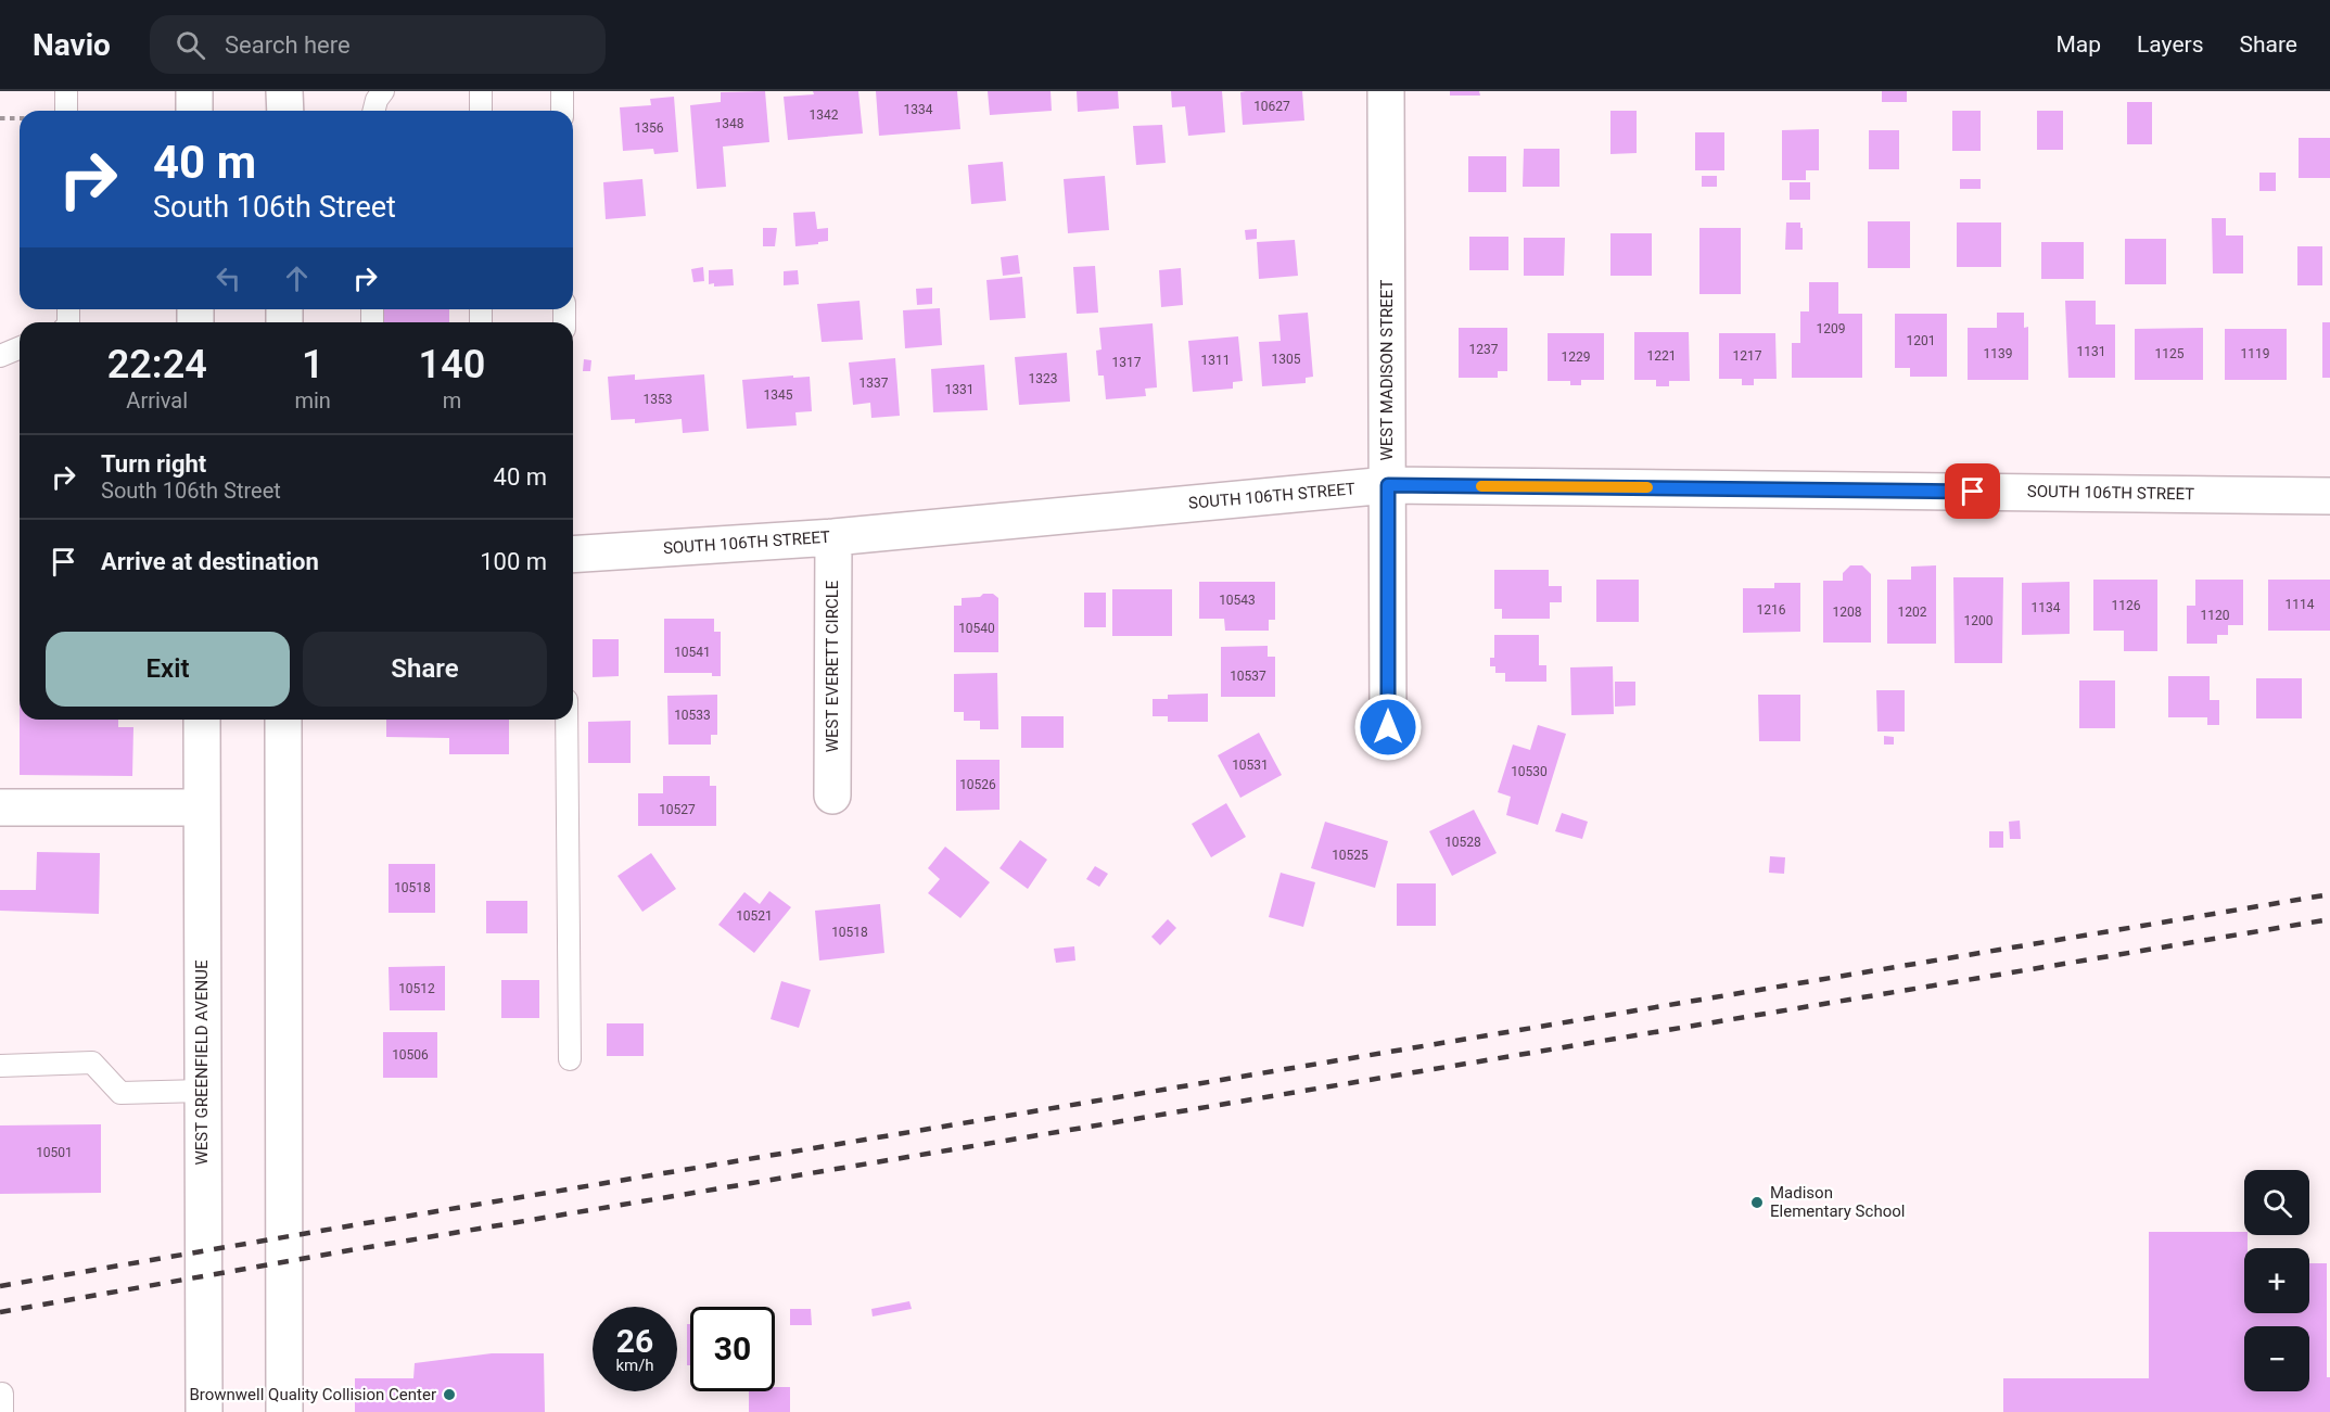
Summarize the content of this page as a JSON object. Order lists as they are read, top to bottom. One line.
{"streets":{"street":["WEST MADISON STREET","SOUTH 106TH STREET","WEST EVERETT CIRCLE","WEST GREENFIELD AVENUE"]},"crossings":[["WEST MADISON STREET","SOUTH 106TH STREET"],["SOUTH 106TH STREET","WEST EVERETT CIRCLE"]],"places":["Madison Elementary School","Brownwell Quality Collision Center"],"house_numbers":["10627","1334","1342","1348","1356","1209","1201","1237","1131","1139","1125","1119","1221","1217","1229","1305","1311","1317","1323","1337","1331","1345","1353","10543","1114","1126","1134","1216","1208","1202","1120","1200","10540","10541","10537","10533","10531","10530","10526","10527","10528","10525","10518","10521","10518","10512","10506","10501"],"page":{"header":"Navio","search":"Search here","nav":["Map","Layers","Share"],"turn":["40 m","South 106th Street"],"eta":["22:24","Arrival","1","min","140","m"],"list":[{"name":"Turn right","note":"South 106th Street","value":"40 m"},{"name":"Arrive at destination","value":"100 m"}],"buttons":["Exit","Share"],"map_buttons":["+","−"],"speed":"26 km/h","limit":"30"}}
